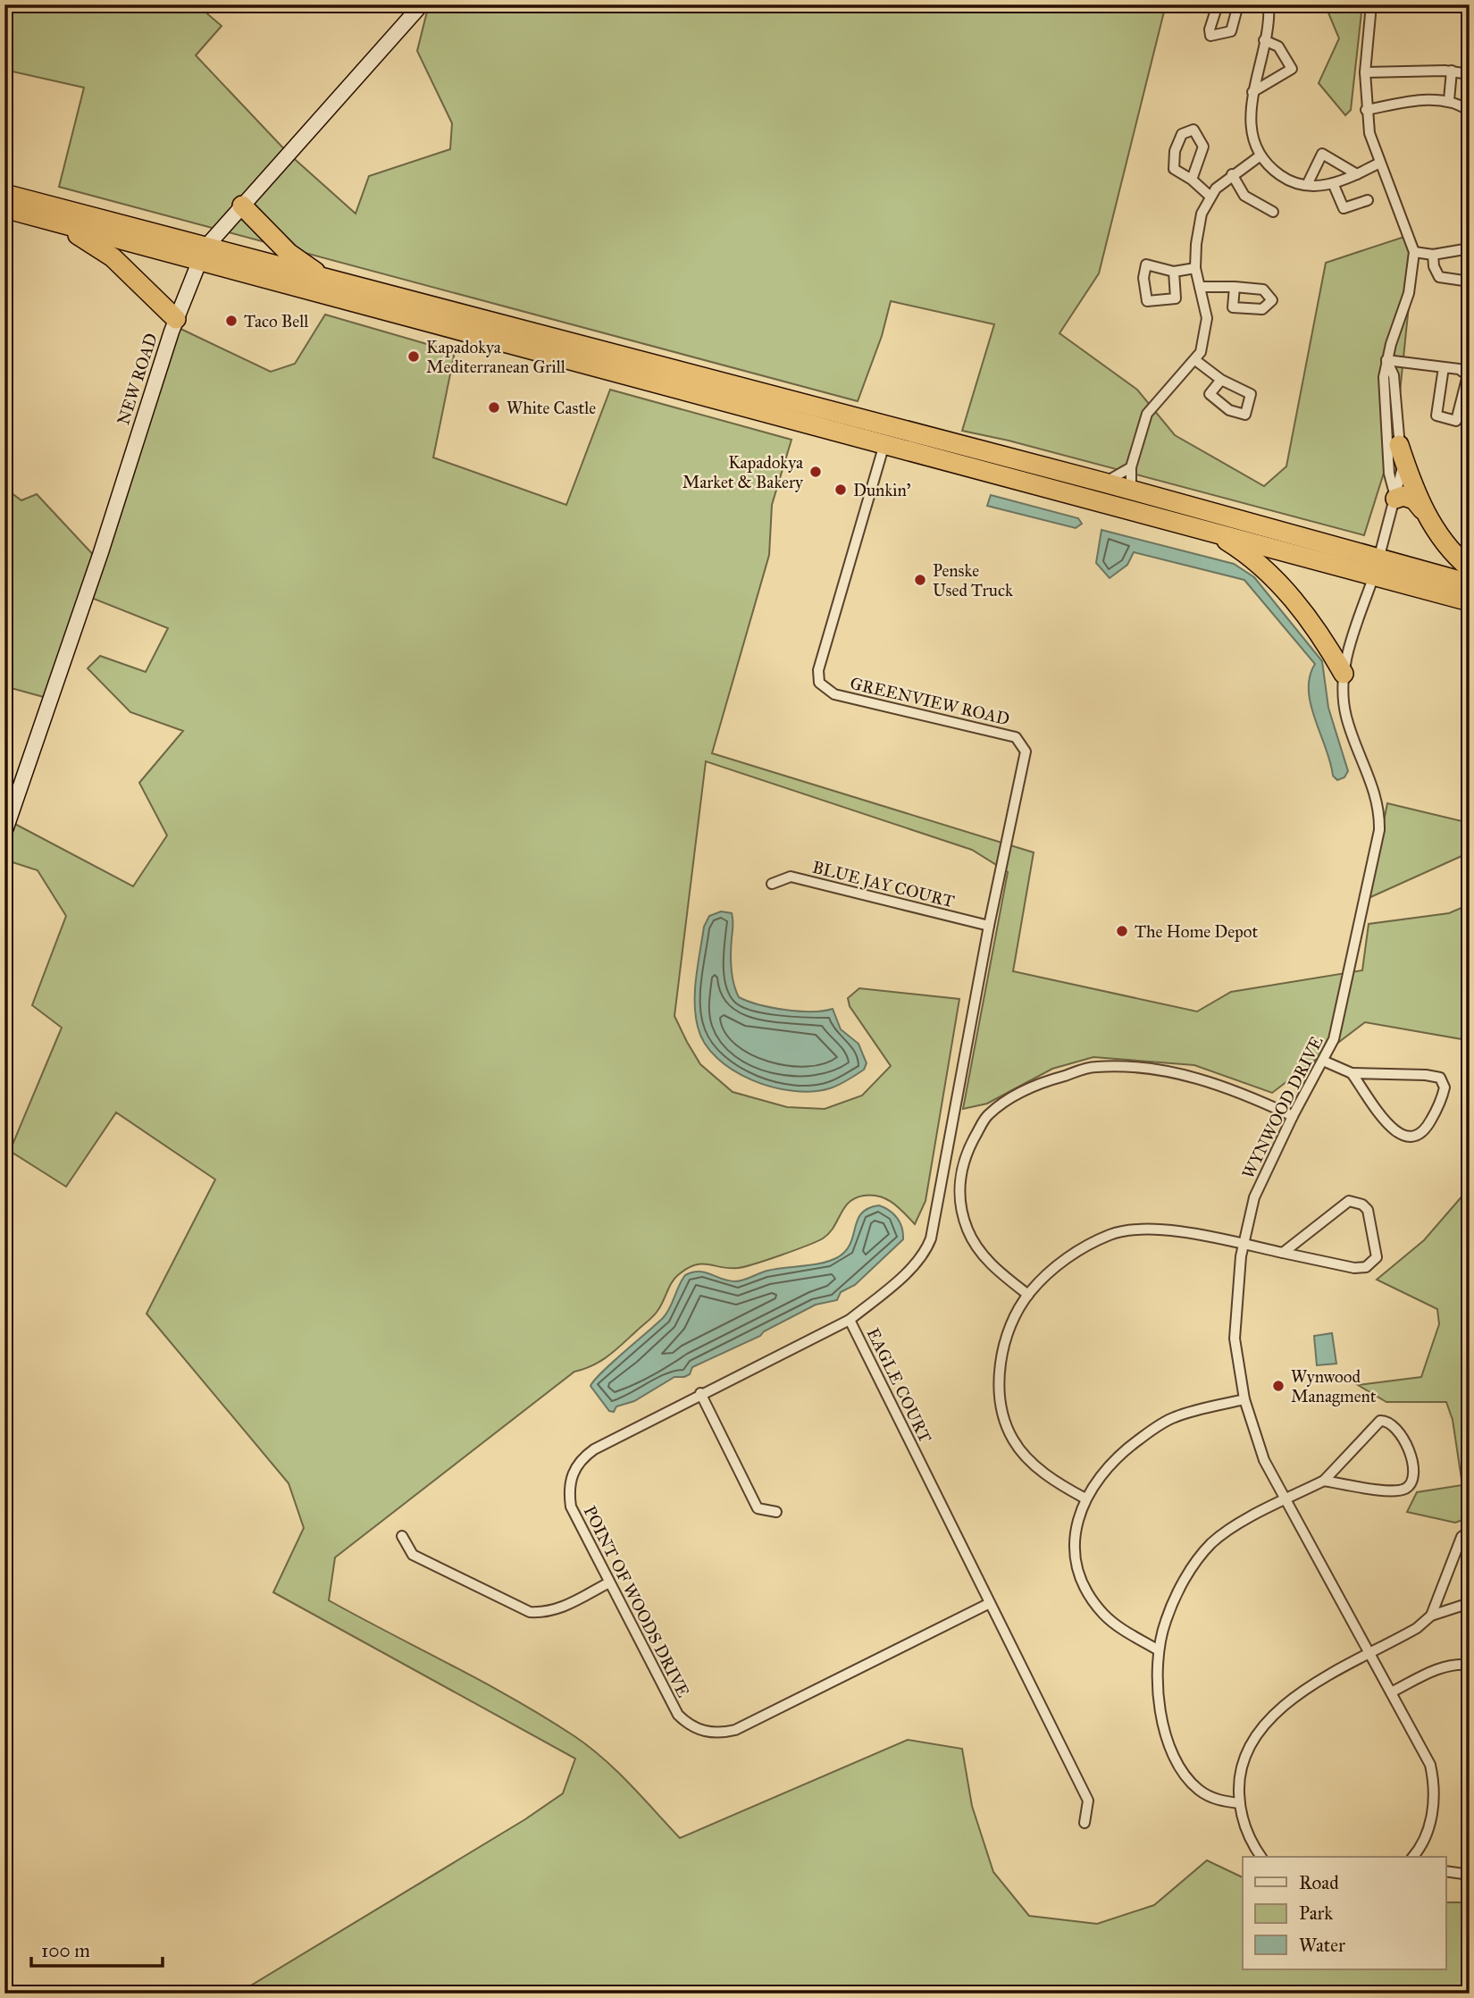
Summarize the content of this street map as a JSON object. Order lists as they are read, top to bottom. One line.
{"streets":{"street":["NEW ROAD","GREENVIEW ROAD","BLUE JAY COURT","WYNWOOD DRIVE","EAGLE COURT","POINT OF WOODS DRIVE"]},"crossings":[["GREENVIEW ROAD","BLUE JAY COURT"],["GREENVIEW ROAD","EAGLE COURT"],["BLUE JAY COURT","EAGLE COURT"],["EAGLE COURT","POINT OF WOODS DRIVE"]],"places":["Taco Bell","Kapadokya Mediterranean Grill","White Castle","Kapadokya Market & Bakery","Dunkin'","Penske Used Truck","The Home Depot","Wynwood Managment"],"legend":["Road","Park","Water"],"scale_bar":"100 m"}
